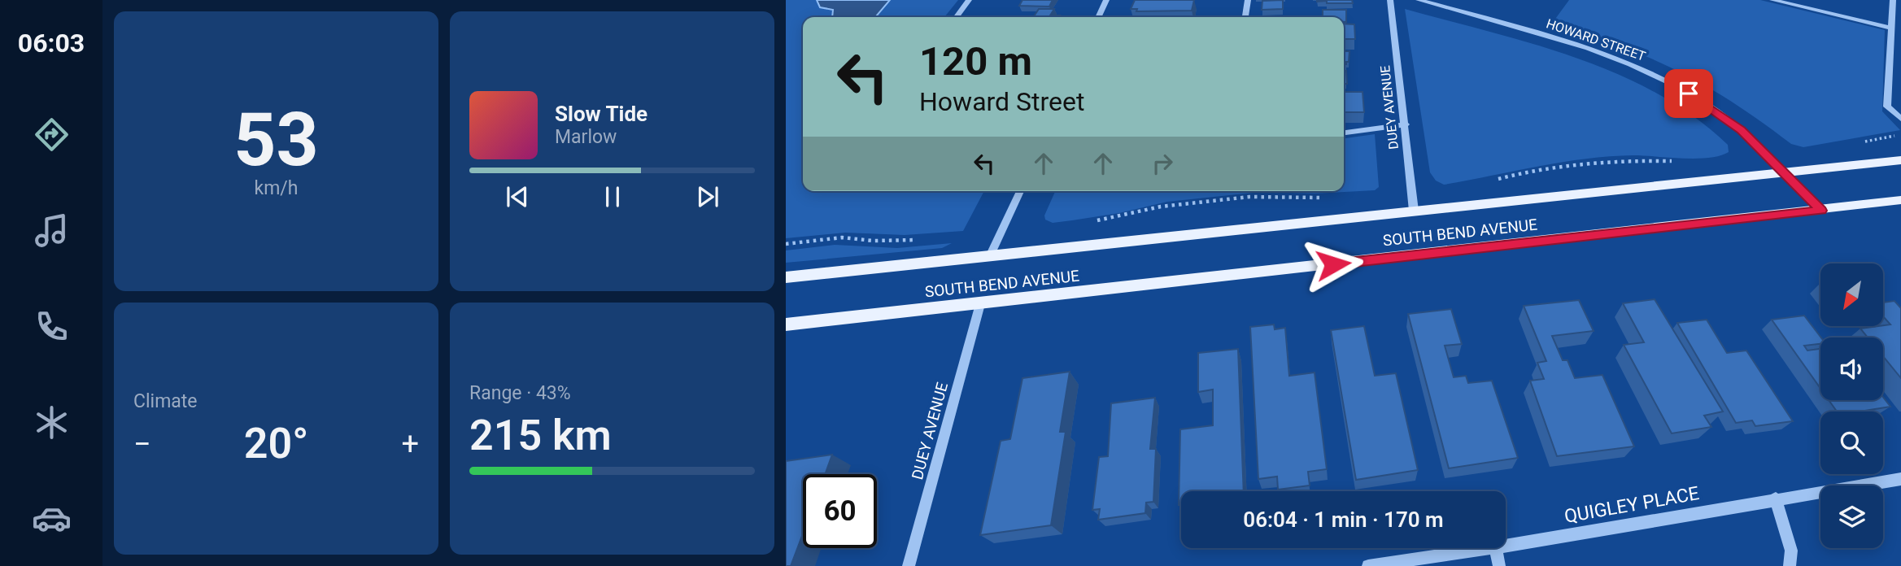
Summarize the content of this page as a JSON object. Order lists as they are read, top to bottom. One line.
{"streets":{"main road":["SOUTH BEND AVENUE"],"street":["HOWARD STREET","DUEY AVENUE","QUIGLEY PLACE"]},"crossings":[["HOWARD STREET","SOUTH BEND AVENUE"],["DUEY AVENUE","SOUTH BEND AVENUE"]],"north":"bottom left","page":{"tabs":"06:03","tile":[["53","km/h"],"Climate",["Range · 43%","215 km"]],"turn":["120 m","Howard Street"],"song":["Slow Tide","Marlow"],"heat":["−","20°","+"],"limit":"60","trip":"06:04 · 1 min · 170 m"}}
